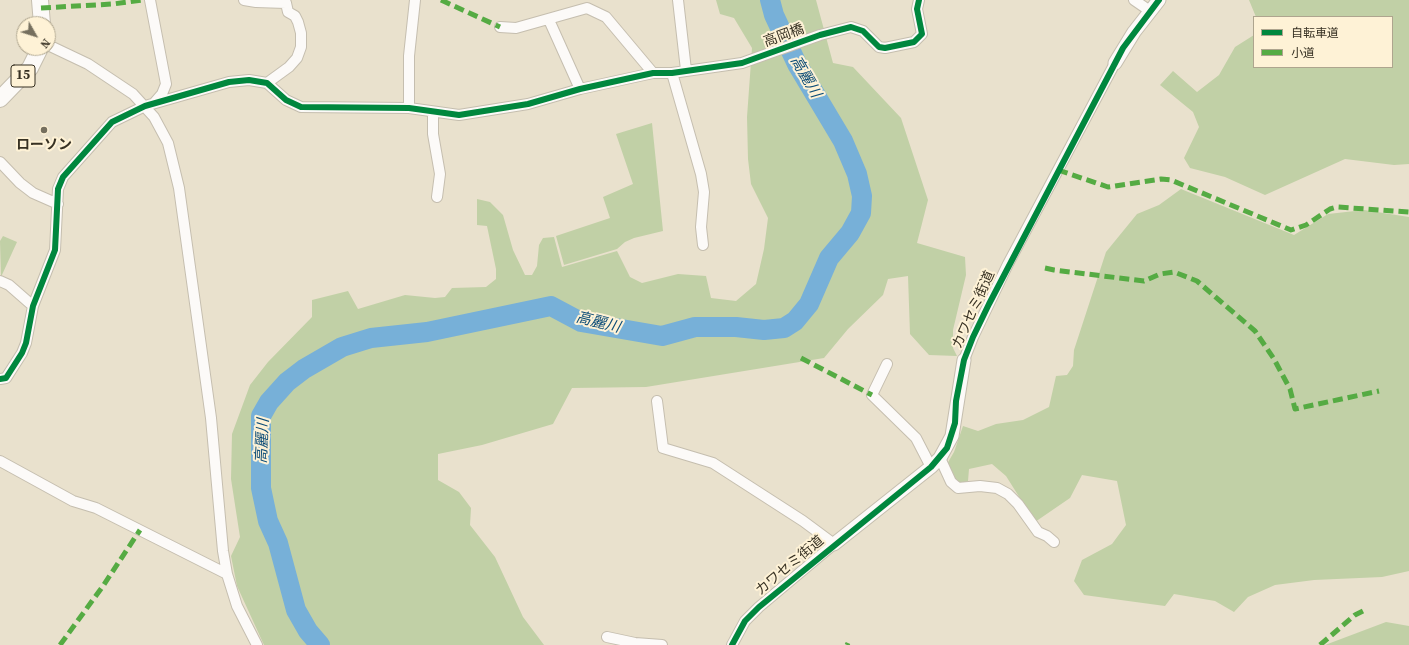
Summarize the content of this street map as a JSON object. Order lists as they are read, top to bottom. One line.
{"streets":{"main road":["15"],"street":["高岡橋","カワセミ街道"]},"water":["高麗川"],"places":["ローソン"],"legend":["自転車道","小道"],"north":"bottom right"}
